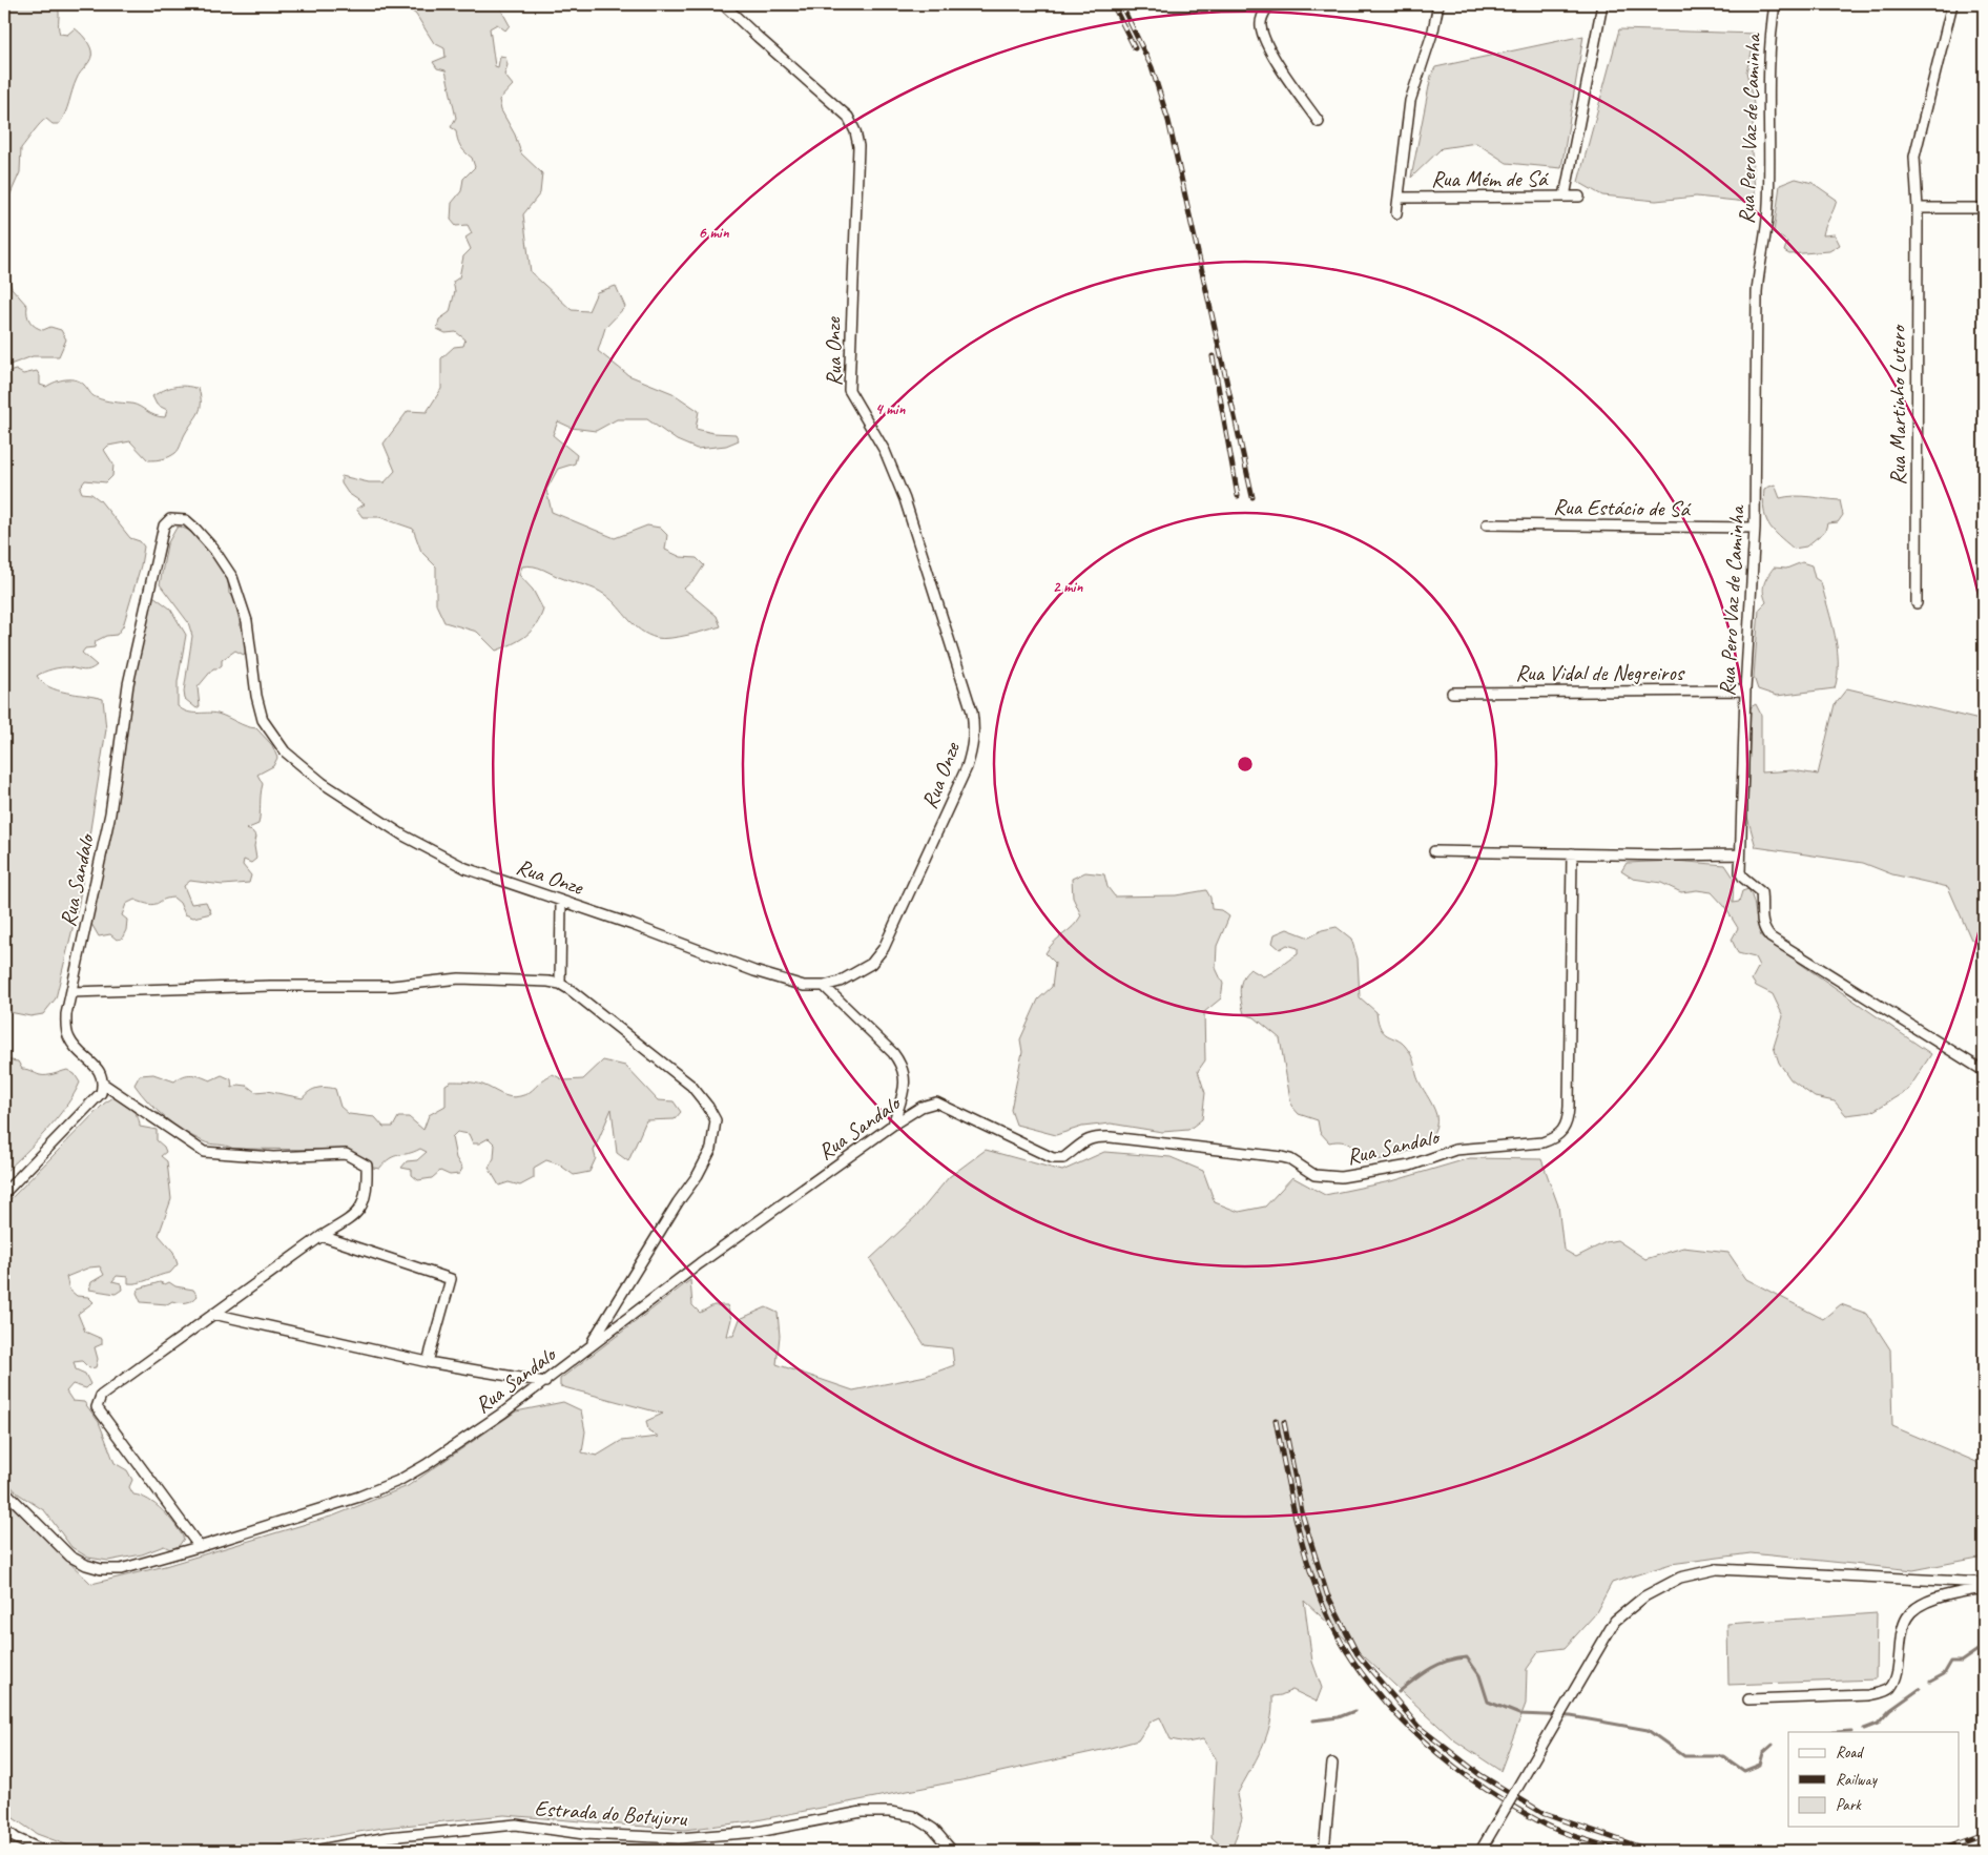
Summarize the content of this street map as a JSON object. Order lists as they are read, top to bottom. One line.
{"streets":{"street":["Rua Pero Vaz de Caminha","Rua Mém de Sá","Rua Onze","Rua Martinho Lutero","Rua Estácio de Sá","Rua Vidal de Negreiros","Rua Sandalo","Estrada do Botujuru"]},"crossings":[["Rua Pero Vaz de Caminha","Rua Estácio de Sá"],["Rua Pero Vaz de Caminha","Rua Vidal de Negreiros"],["Rua Onze","Rua Sandalo"]],"legend":["Road","Railway","Park"],"rings":["6 min","4 min","2 min"]}
